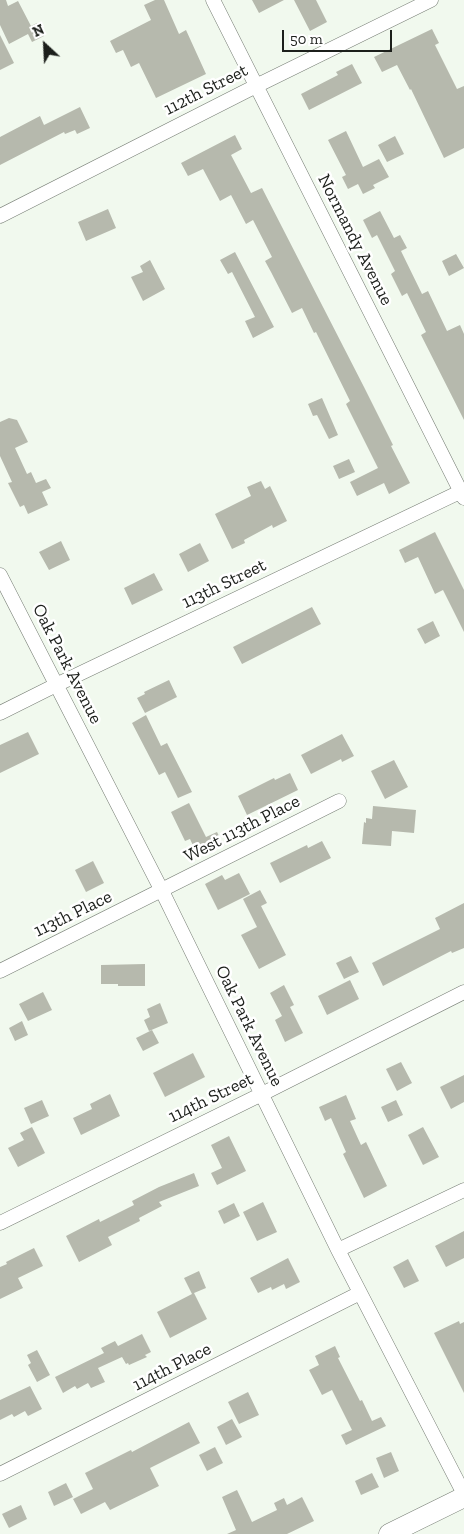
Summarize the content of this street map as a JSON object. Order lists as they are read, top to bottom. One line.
{"streets":{"street":["112th Street","Normandy Avenue","113th Street","Oak Park Avenue","West 113th Place","113th Place","114th Street","114th Place"]},"crossings":[["112th Street","Normandy Avenue"],["Normandy Avenue","113th Street"],["113th Street","Oak Park Avenue"],["Oak Park Avenue","West 113th Place"],["Oak Park Avenue","113th Place"],["Oak Park Avenue","114th Street"],["Oak Park Avenue","114th Place"],["West 113th Place","113th Place"]],"scale_bar":"50 m","north":"top left"}
